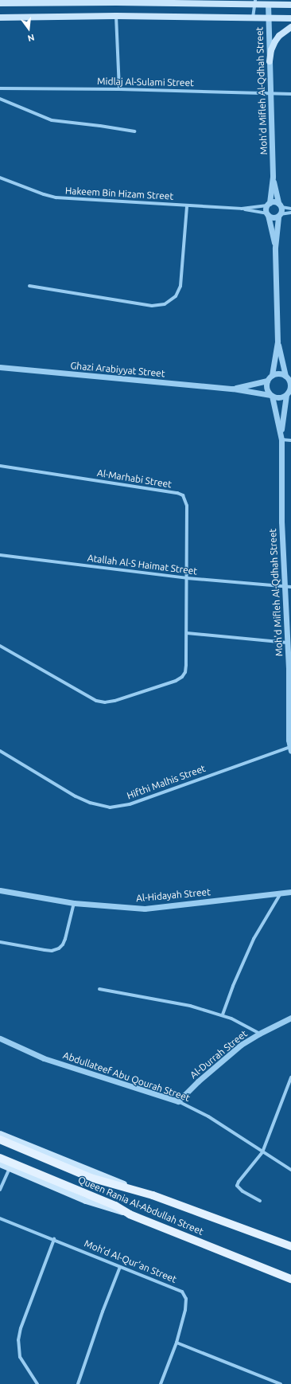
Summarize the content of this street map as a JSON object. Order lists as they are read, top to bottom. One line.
{"streets":{"main road":["Queen Rania Al-Abdullah Street"],"street":["Midlaj Al-Sulami Street","Moh'd Mifleh Al-Qdhah Street","Hakeem Bin Hizam Street","Ghazi Arabiyyat Street","Al-Marhabi Street","Atallah Al-S Haimat Street","Hifthi Malhis Street","Al-Hidayah Street","Al-Durrah Street","Abdullateef Abu Qourah Street","Moh’d Al-Qur’an Street"]},"crossings":[["Midlaj Al-Sulami Street","Moh'd Mifleh Al-Qdhah Street"],["Moh'd Mifleh Al-Qdhah Street","Hakeem Bin Hizam Street"],["Moh'd Mifleh Al-Qdhah Street","Ghazi Arabiyyat Street"],["Moh'd Mifleh Al-Qdhah Street","Atallah Al-S Haimat Street"],["Moh'd Mifleh Al-Qdhah Street","Hifthi Malhis Street"],["Al-Marhabi Street","Atallah Al-S Haimat Street"],["Al-Durrah Street","Abdullateef Abu Qourah Street"]],"north":"bottom"}
